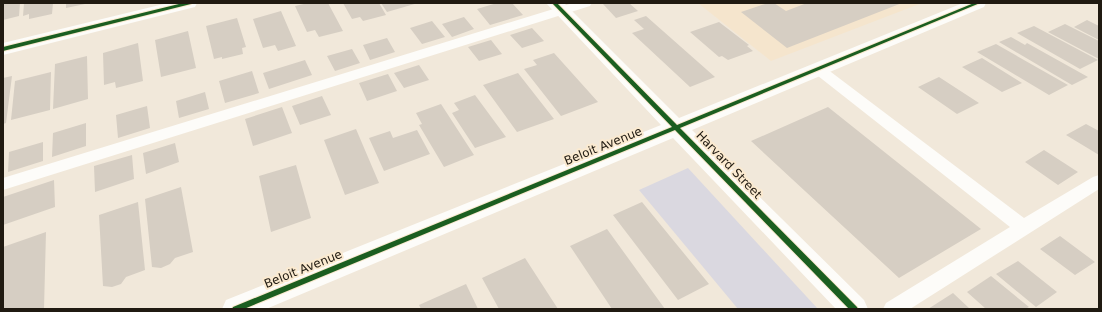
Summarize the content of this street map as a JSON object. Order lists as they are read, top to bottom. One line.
{"streets":{"street":["Beloit Avenue","Harvard Street"]},"crossings":[["Beloit Avenue","Harvard Street"]]}
